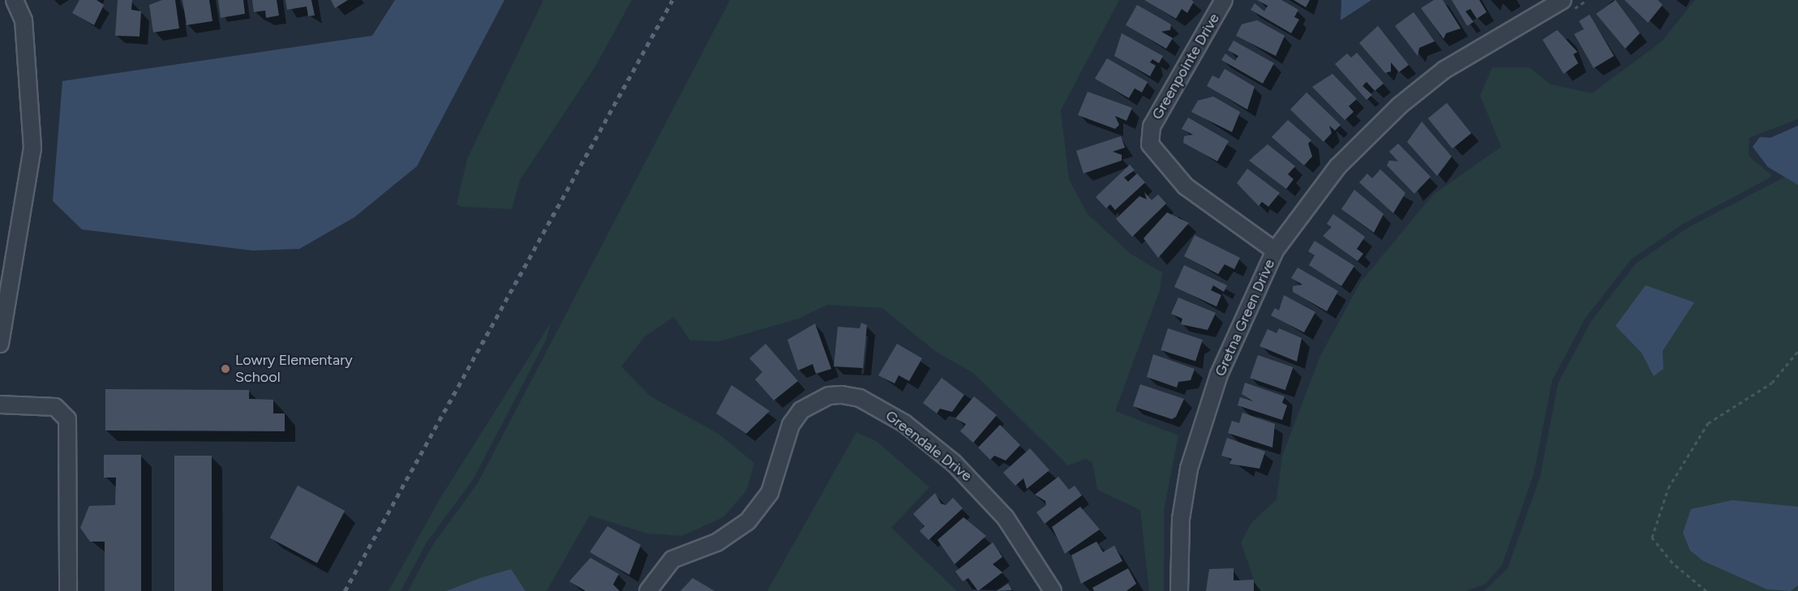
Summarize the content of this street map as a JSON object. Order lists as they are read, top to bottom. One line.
{"streets":{"street":["Greenpointe Drive","Gretna Green Drive","Greendale Drive"]},"crossings":[["Greenpointe Drive","Gretna Green Drive"]],"places":["Lowry Elementary School"]}
